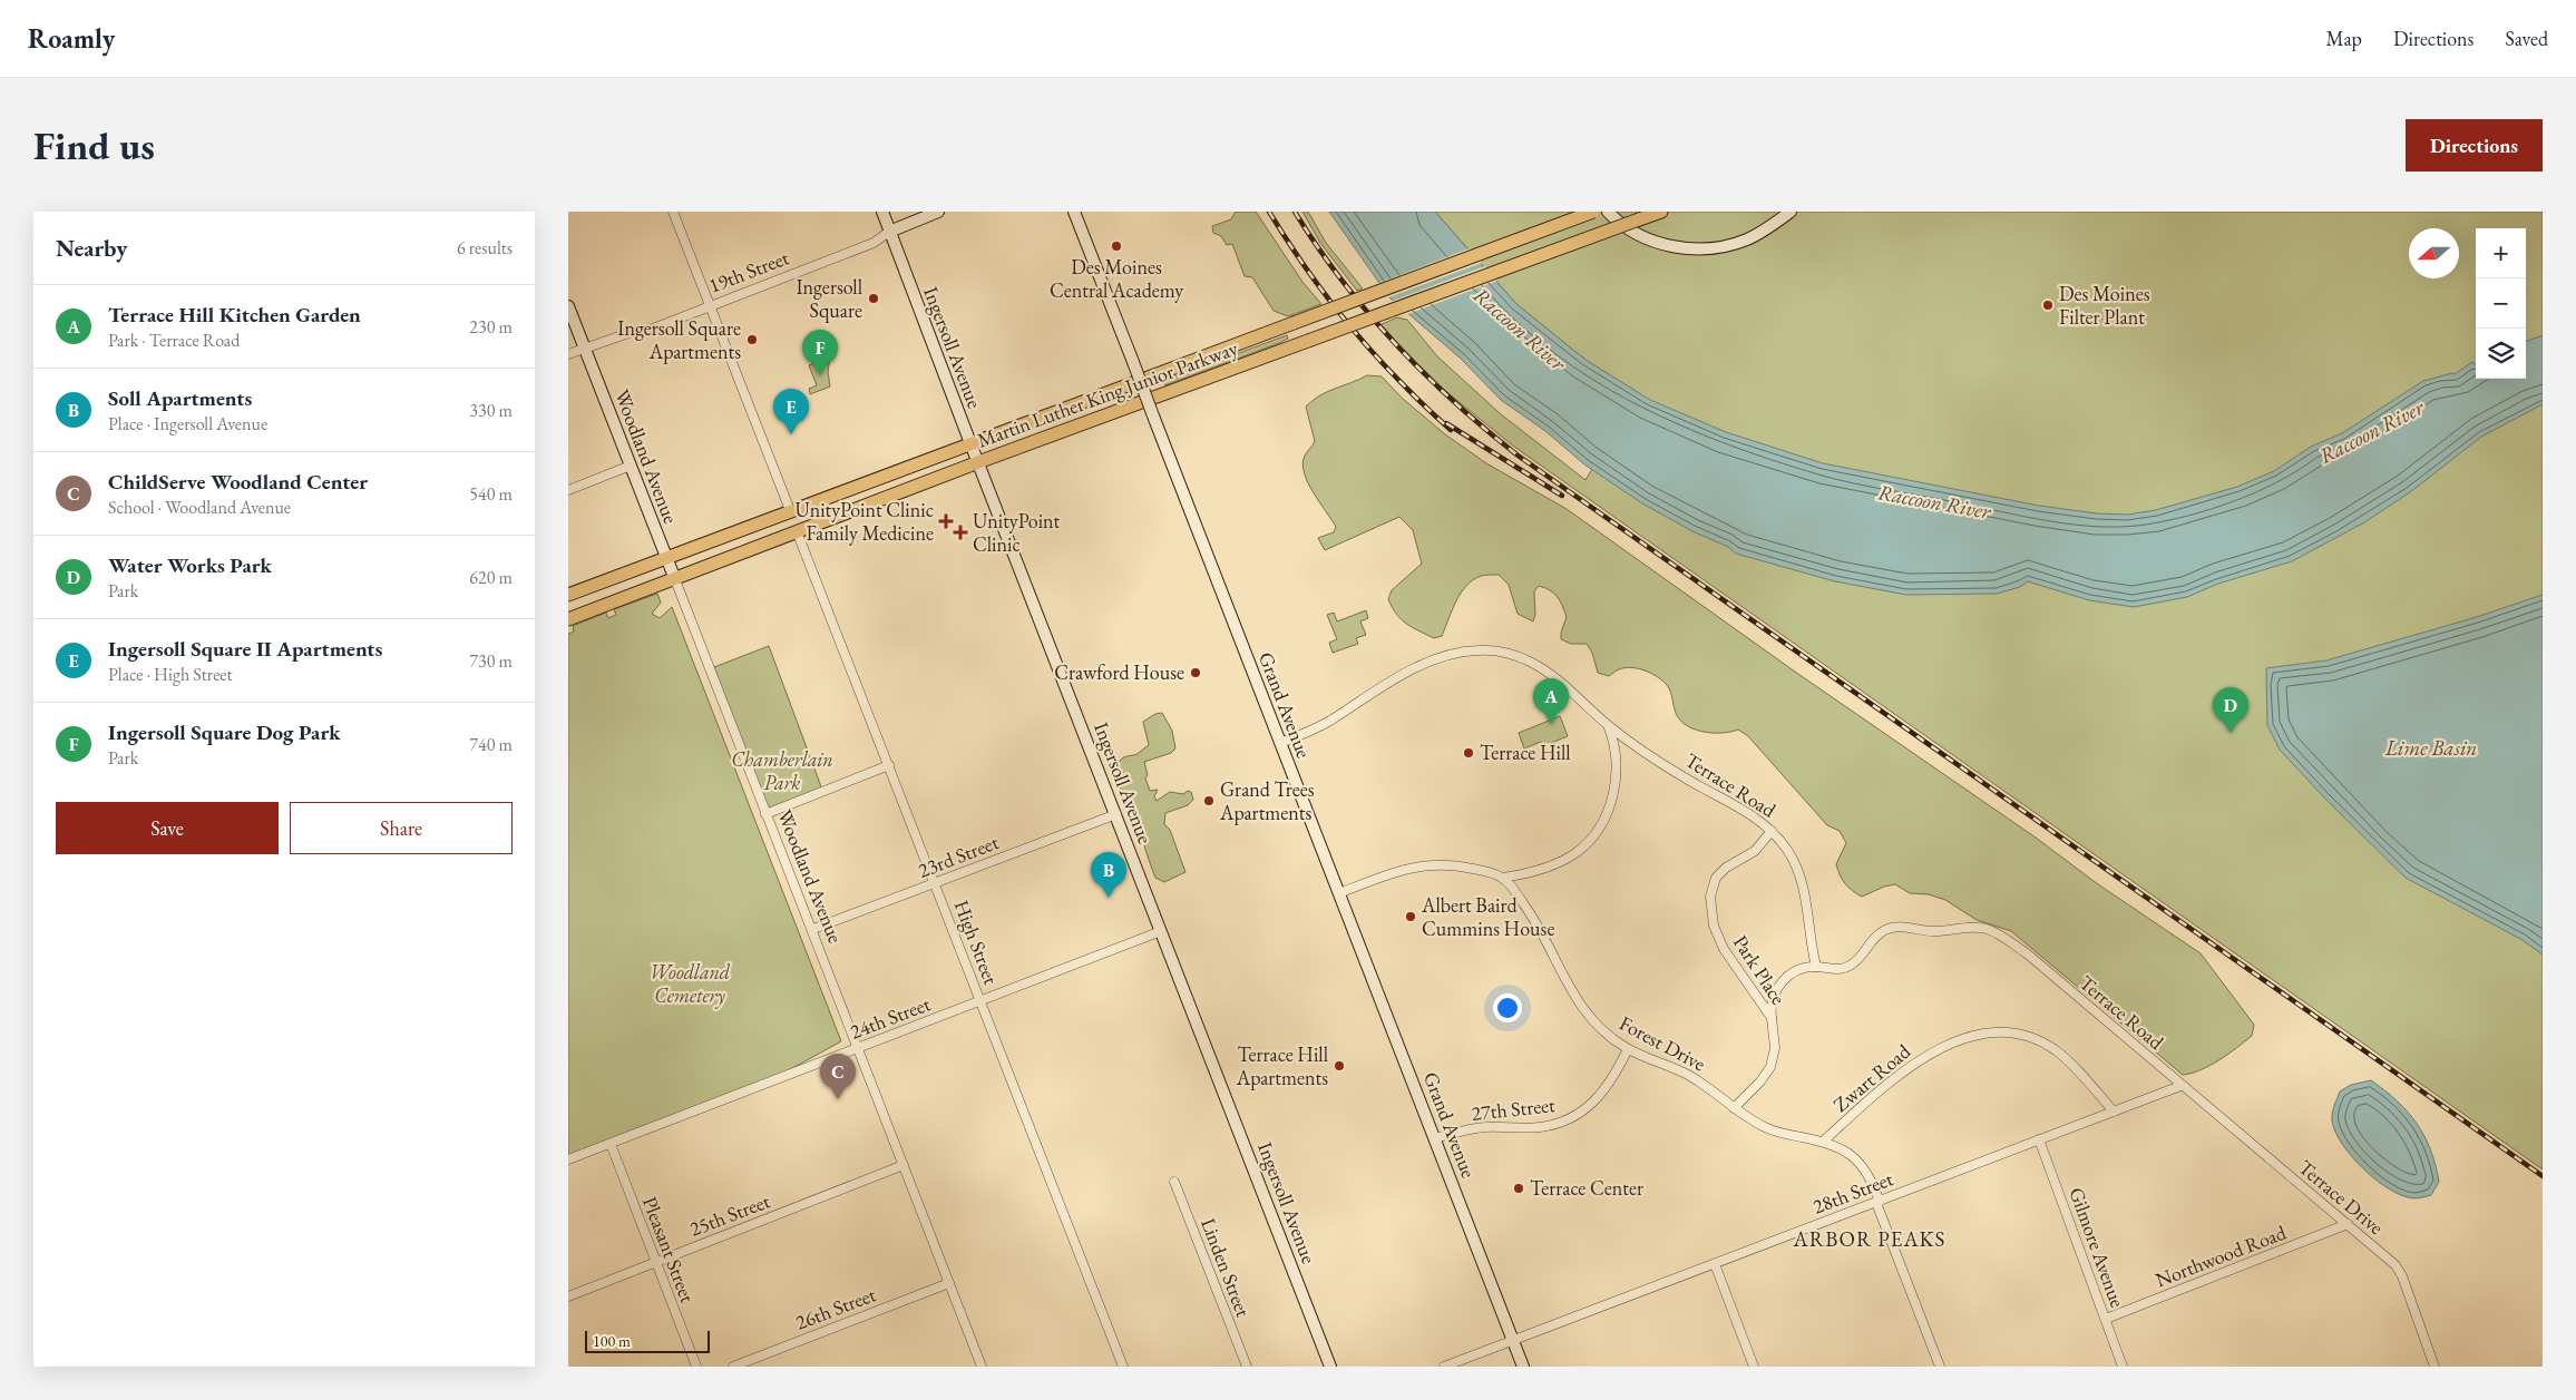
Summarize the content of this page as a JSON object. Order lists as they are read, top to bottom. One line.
{"streets":{"main road":["19th Street","Ingersoll Avenue","Martin Luther King Junior Parkway","Woodland Avenue","Grand Avenue"],"street":["Terrace Road","23rd Street","High Street","Park Place","24th Street","Forest Drive","Zwart Road","27th Street","28th Street","Terrace Drive","25th Street","Gilmore Avenue","Pleasant Street","Northwood Road","Linden Street","26th Street"]},"crossings":[["19th Street","Ingersoll Avenue"],["19th Street","Woodland Avenue"],["Ingersoll Avenue","Martin Luther King Junior Parkway"],["Ingersoll Avenue","23rd Street"],["Ingersoll Avenue","24th Street"],["Martin Luther King Junior Parkway","Woodland Avenue"],["Martin Luther King Junior Parkway","High Street"],["Woodland Avenue","23rd Street"],["Woodland Avenue","24th Street"],["Woodland Avenue","25th Street"],["Woodland Avenue","26th Street"],["Grand Avenue","Terrace Road"],["Grand Avenue","27th Street"],["Grand Avenue","28th Street"],["Terrace Road","Park Place"],["Terrace Road","28th Street"],["Terrace Road","Terrace Drive"],["23rd Street","High Street"],["High Street","24th Street"],["Park Place","Forest Drive"],["24th Street","Pleasant Street"],["Forest Drive","Zwart Road"],["Forest Drive","27th Street"],["Forest Drive","28th Street"],["Zwart Road","28th Street"],["28th Street","Terrace Drive"],["28th Street","Gilmore Avenue"],["Terrace Drive","Northwood Road"],["25th Street","Pleasant Street"],["Gilmore Avenue","Northwood Road"]],"districts":["ARBOR PEAKS"],"water":["Raccoon River","Lime Basin"],"parks":["Chamberlain Park","Woodland Cemetery"],"places":{"other":["Des Moines Central Academy","Ingersoll Square","Des Moines Filter Plant","Ingersoll Square Apartments","Crawford House","Terrace Hill","Grand Trees Apartments","Albert Baird Cummins House","Terrace Hill Apartments","Terrace Center"],"health":["UnityPoint Clinic Family Medicine","UnityPoint Clinic"]},"scale_bar":"100 m","north":"left","page":{"header":"Roamly","nav":["Map","Directions","Saved"],"buttons":["Directions",["Save","Share"]],"title":"Find us","heading":["Nearby","6 results"],"map_buttons":["+","−"],"list":[{"mark":"A","name":"Terrace Hill Kitchen Garden","note":"Park · Terrace Road","value":"230 m"},{"mark":"B","name":"Soll Apartments","note":"Place · Ingersoll Avenue","value":"330 m"},{"mark":"C","name":"ChildServe Woodland Center","note":"School · Woodland Avenue","value":"540 m"},{"mark":"D","name":"Water Works Park","note":"Park","value":"620 m"},{"mark":"E","name":"Ingersoll Square II Apartments","note":"Place · High Street","value":"730 m"},{"mark":"F","name":"Ingersoll Square Dog Park","note":"Park","value":"740 m"}],"pins":["F","E","A","D","B","C"],"scale":"100 m"}}
